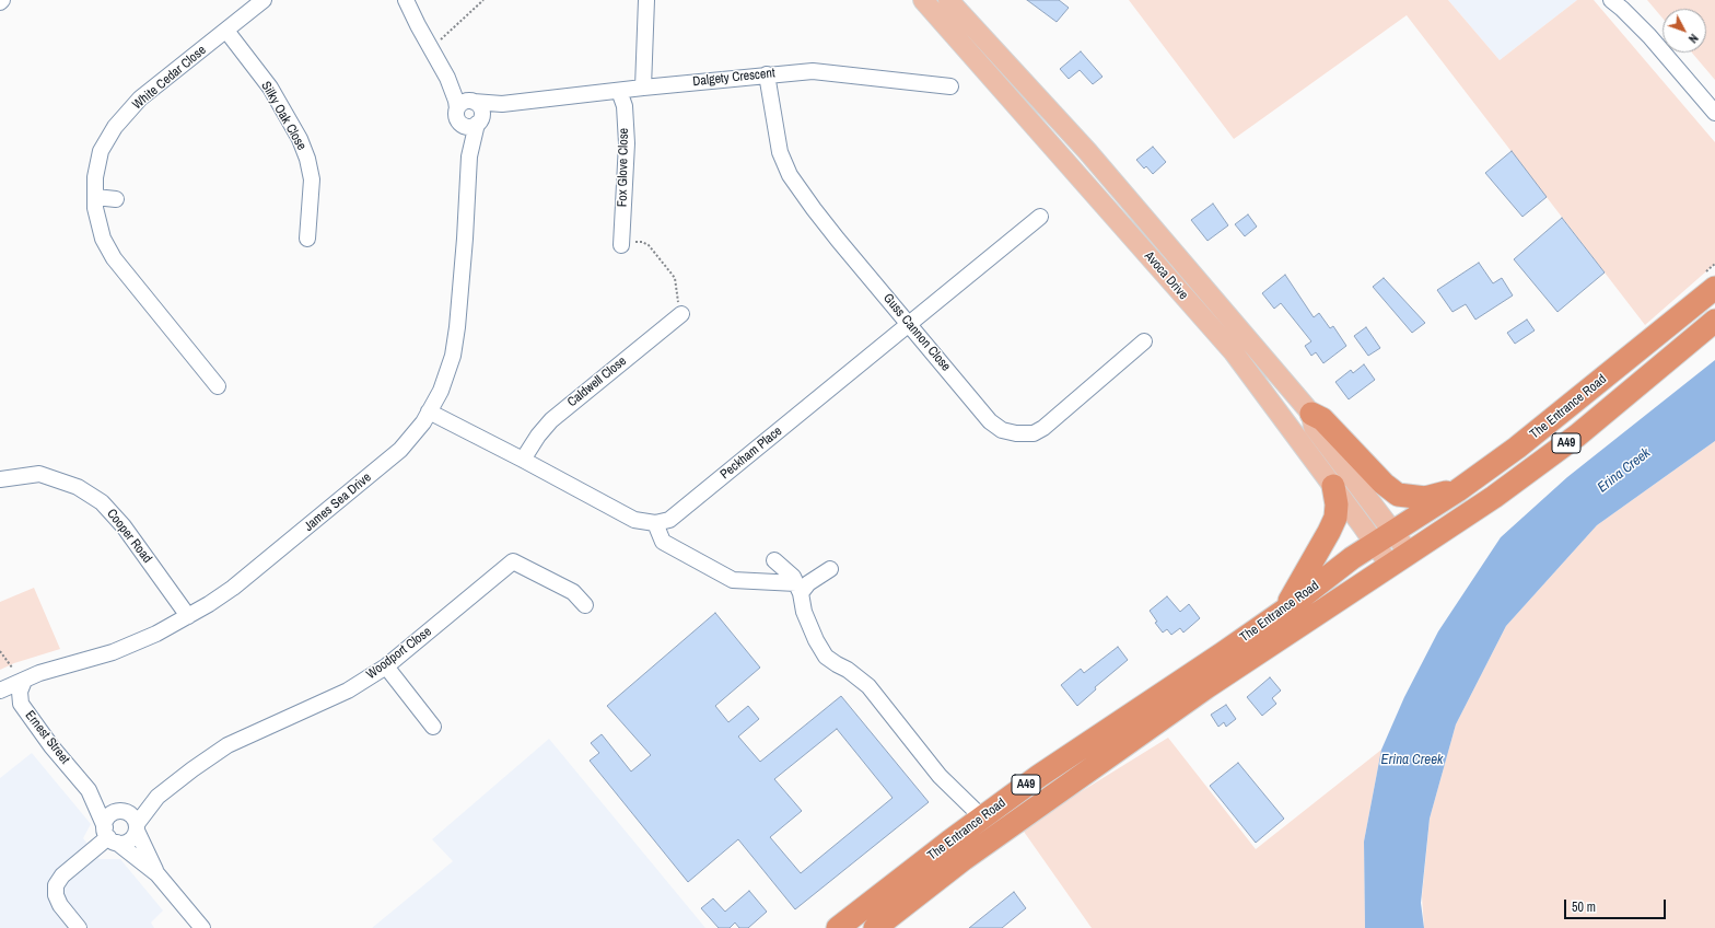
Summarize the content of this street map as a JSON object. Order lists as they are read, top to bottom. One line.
{"streets":{"highway":["The Entrance Road","A49"],"main road":["Avoca Drive"],"street":["White Cedar Close","Dalgety Crescent","Silky Oak Close","Fox Glove Close","Guss Cannon Close","Caldwell Close","Peckham Place","James Sea Drive","Cooper Road","Woodport Close","Ernest Street"]},"crossings":[["White Cedar Close","Silky Oak Close"],["Dalgety Crescent","Fox Glove Close"],["Dalgety Crescent","Guss Cannon Close"],["Dalgety Crescent","James Sea Drive"],["Avoca Drive","The Entrance Road"],["Guss Cannon Close","Peckham Place"],["James Sea Drive","Cooper Road"],["James Sea Drive","Ernest Street"],["Woodport Close","Ernest Street"]],"water":["Erina Creek"],"scale_bar":"50 m","north":"bottom right"}
